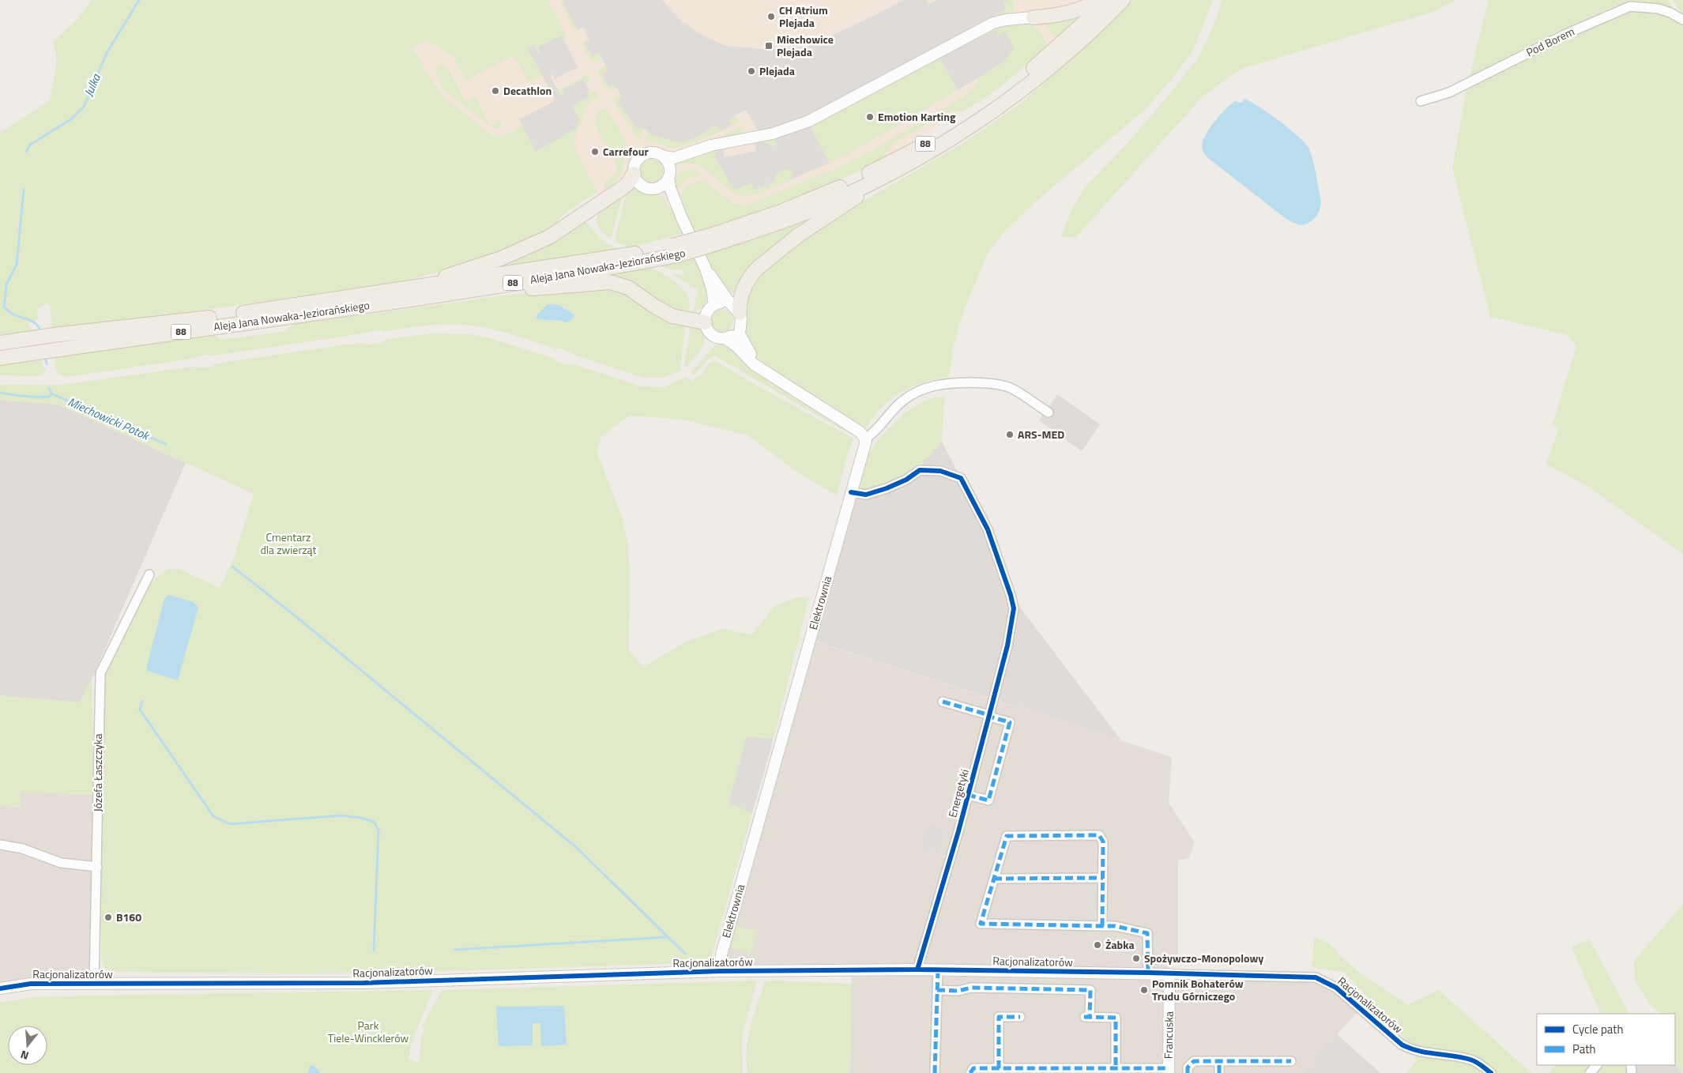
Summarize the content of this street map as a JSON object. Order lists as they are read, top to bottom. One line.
{"streets":{"main road":["88","Aleja Jana Nowaka-Jeziorańskiego"],"street":["Pod Borem","Elektrownia","Józefa Łaszczyka","Energetyki","Racjonalizatorów","Francuska"]},"crossings":[["Elektrownia","Energetyki"],["Elektrownia","Racjonalizatorów"],["Józefa Łaszczyka","Racjonalizatorów"],["Energetyki","Racjonalizatorów"],["Racjonalizatorów","Francuska"]],"water":["Julka","Miechowicki Potok"],"parks":["Cmentarz dla zwierząt","Park Tiele-Wincklerów"],"places":{"other":["CH Atrium Plejada","Plejada","Decathlon","Emotion Karting","Carrefour","ARS-MED","B160","Żabka","Spożywczo-Monopolowy","Pomnik Bohaterów Trudu Górniczego"],"transit":["Miechowice Plejada"]},"legend":["Cycle path","Path"],"north":"bottom"}
